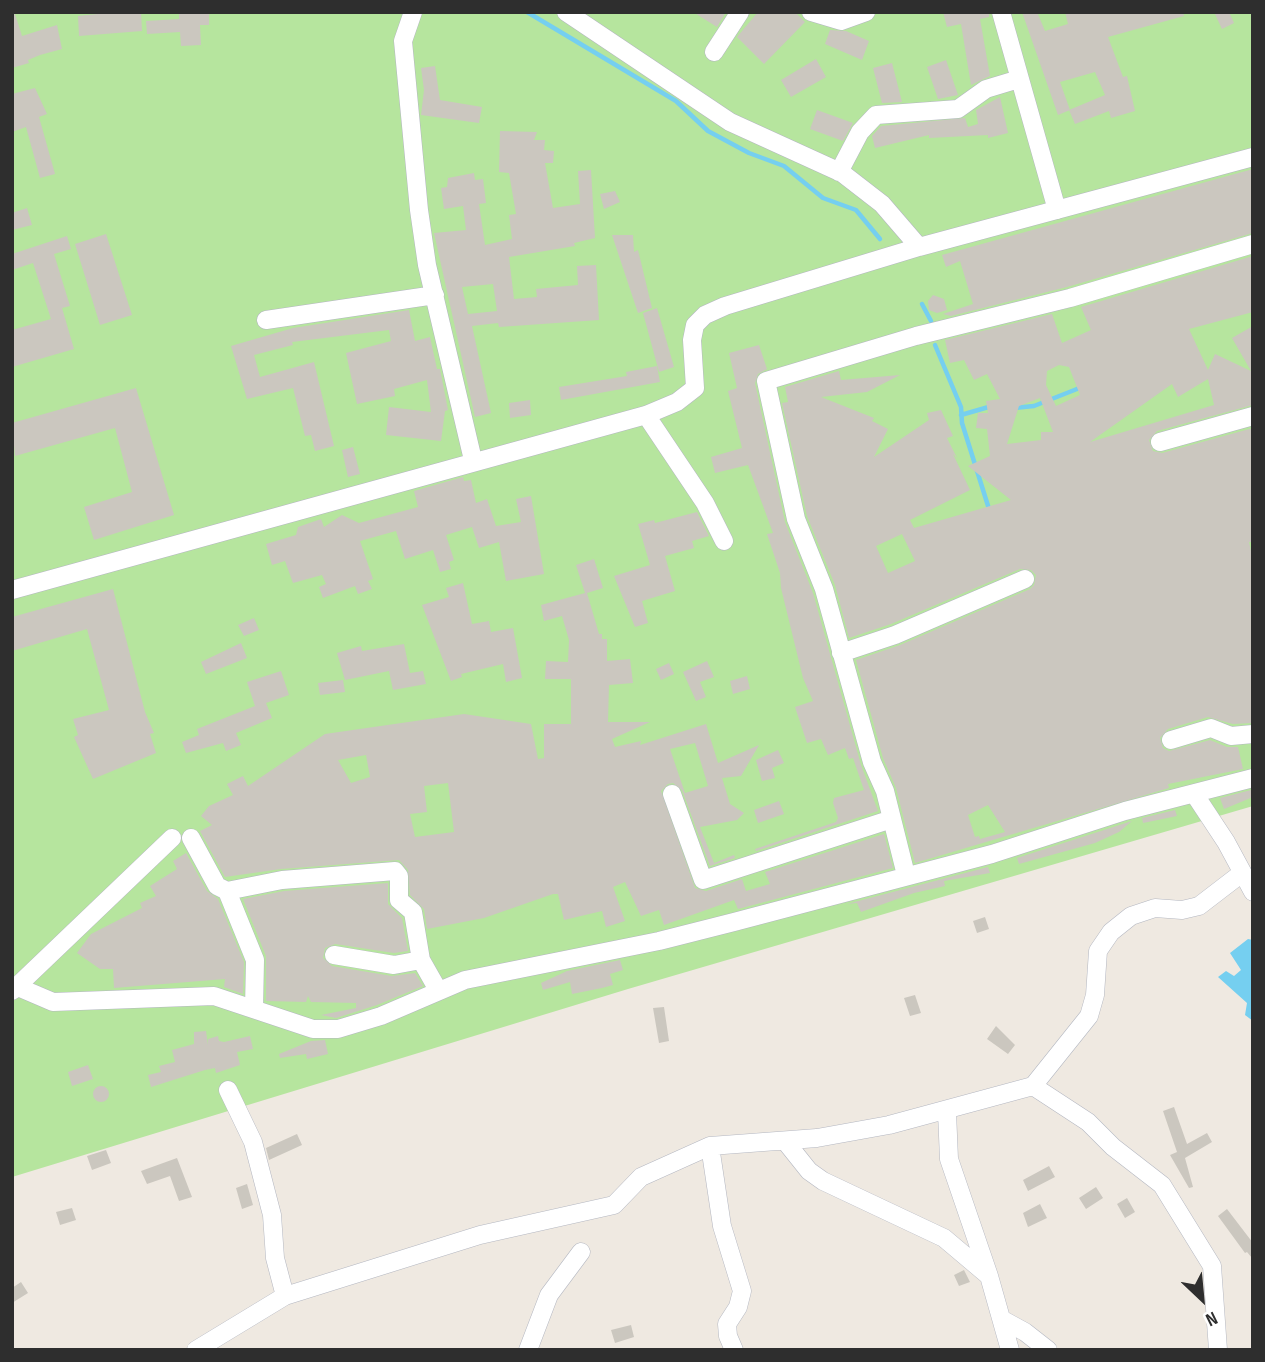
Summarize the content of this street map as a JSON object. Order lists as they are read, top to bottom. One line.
{"north":"bottom right"}
